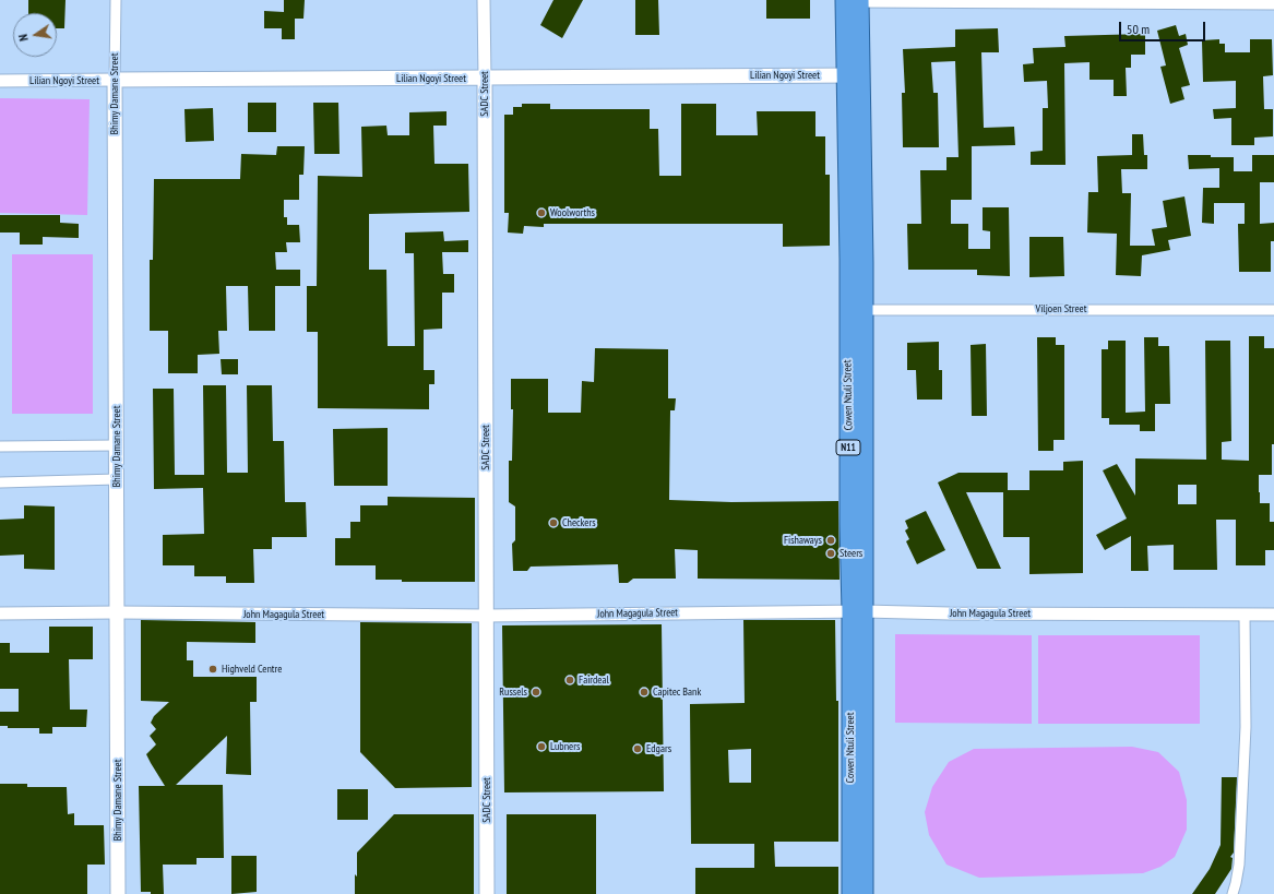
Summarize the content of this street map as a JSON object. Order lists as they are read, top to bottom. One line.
{"streets":{"highway":["Cowen Ntuli Street","N11"],"main road":["Lilian Ngoyi Street","Bhimy Damane Street","SADC Street"],"street":["Viljoen Street","John Magagula Street"]},"crossings":[["Lilian Ngoyi Street","Bhimy Damane Street"],["Lilian Ngoyi Street","SADC Street"],["Lilian Ngoyi Street","Cowen Ntuli Street"],["Bhimy Damane Street","John Magagula Street"],["SADC Street","John Magagula Street"],["Viljoen Street","Cowen Ntuli Street"],["Cowen Ntuli Street","John Magagula Street"]],"places":["Woolworths","Checkers","Fishaways","Steers","Highveld Centre","Fairdeal","Russels","Capitec Bank","Lubners","Edgars"],"scale_bar":"50 m","north":"left"}
